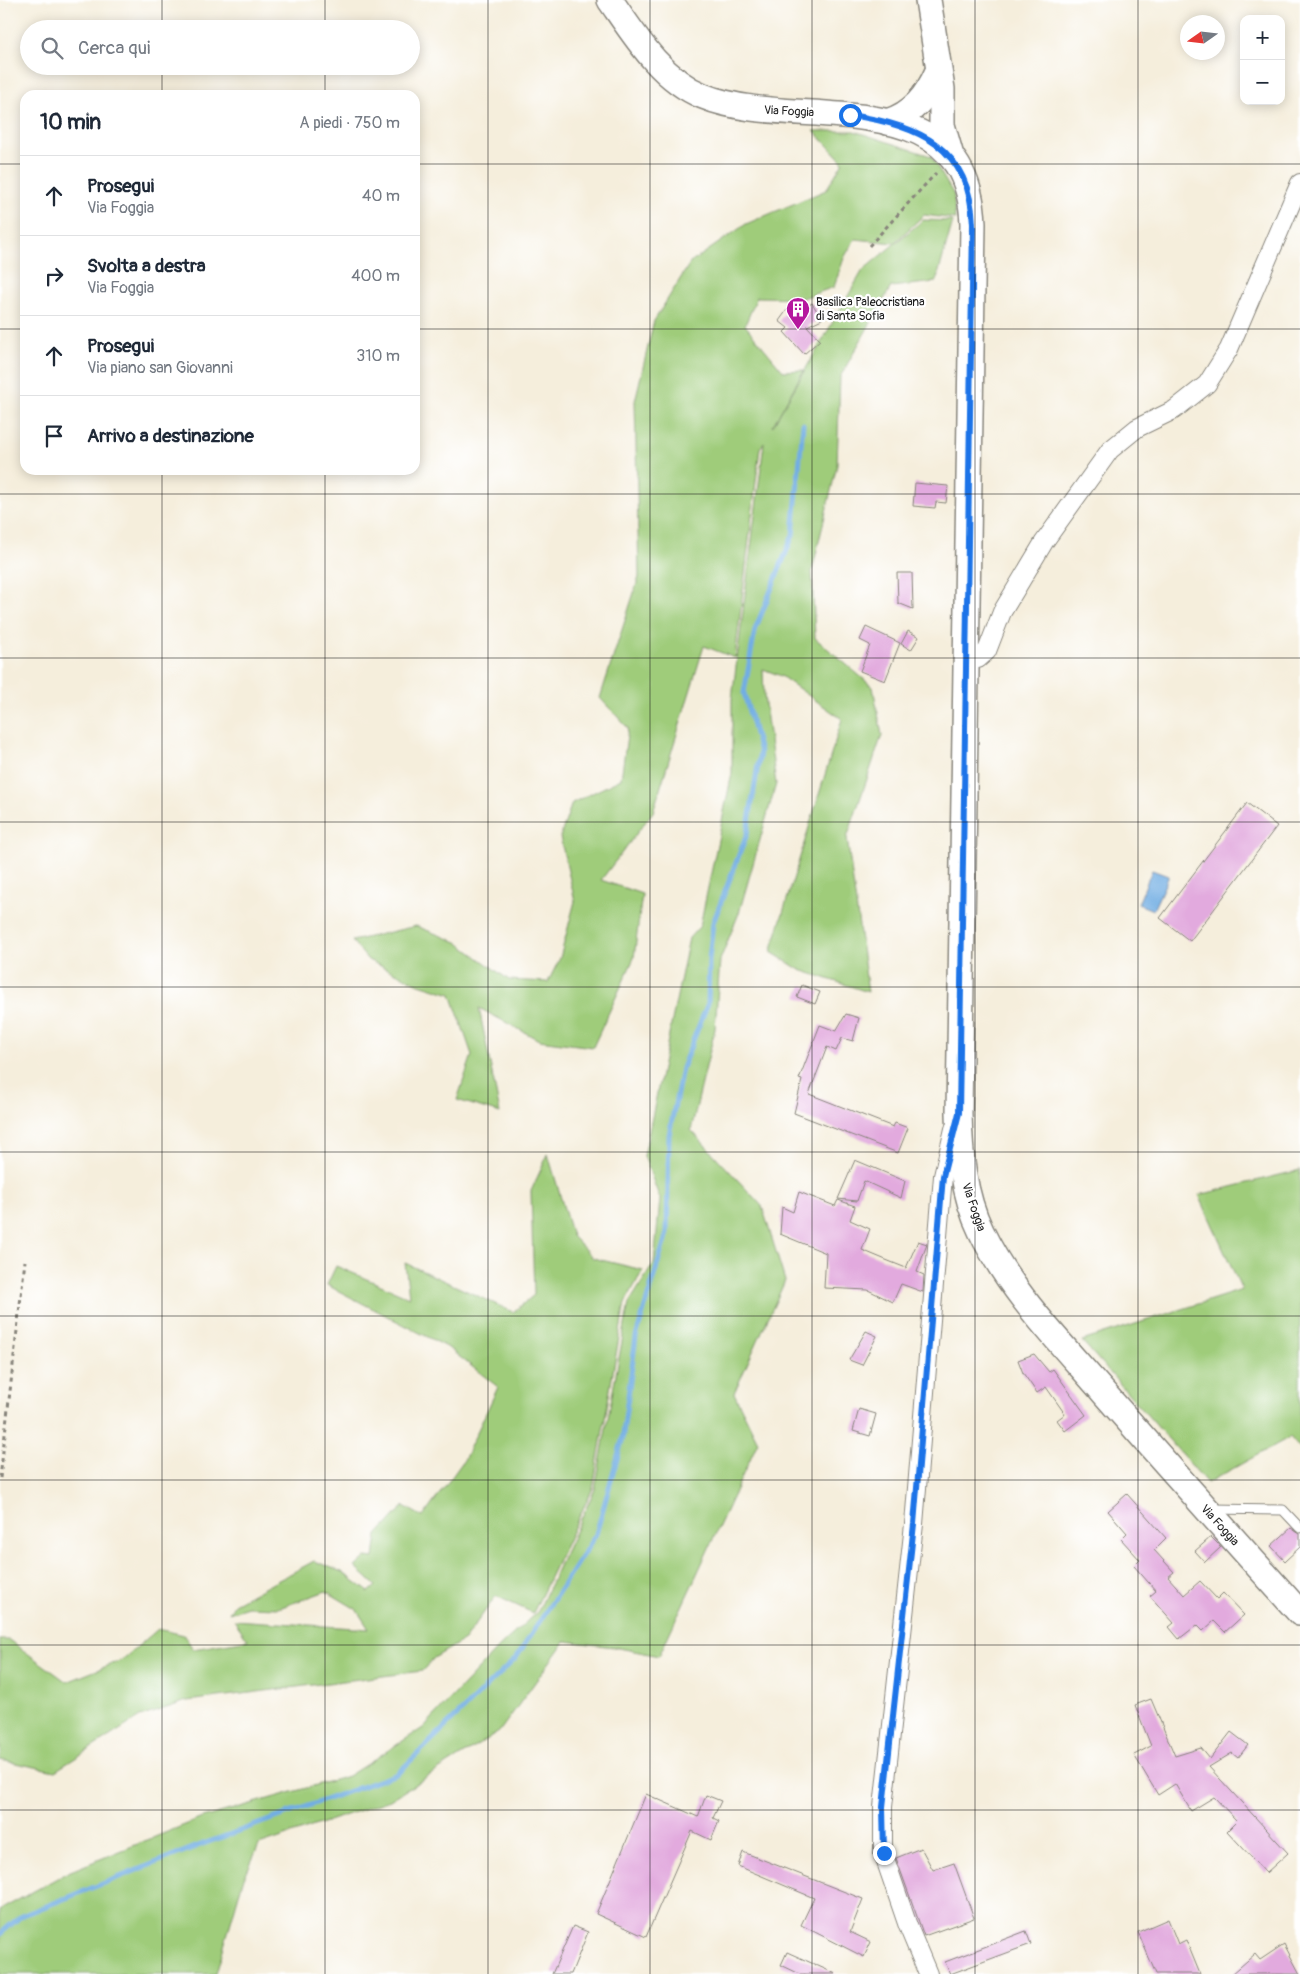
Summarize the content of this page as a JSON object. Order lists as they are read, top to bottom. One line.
{"streets":{"main road":["Via Foggia"]},"places":{"building":["Basilica Paleocristiana di Santa Sofia"]},"north":"left","page":{"map_buttons":["+","−"],"search":"Cerca qui","heading":["10 min","A piedi · 750 m"],"list":[["Prosegui","Via Foggia","40 m"],["Svolta a destra","Via Foggia","400 m"],["Prosegui","Via piano san Giovanni","310 m"],"Arrivo a destinazione"]}}
